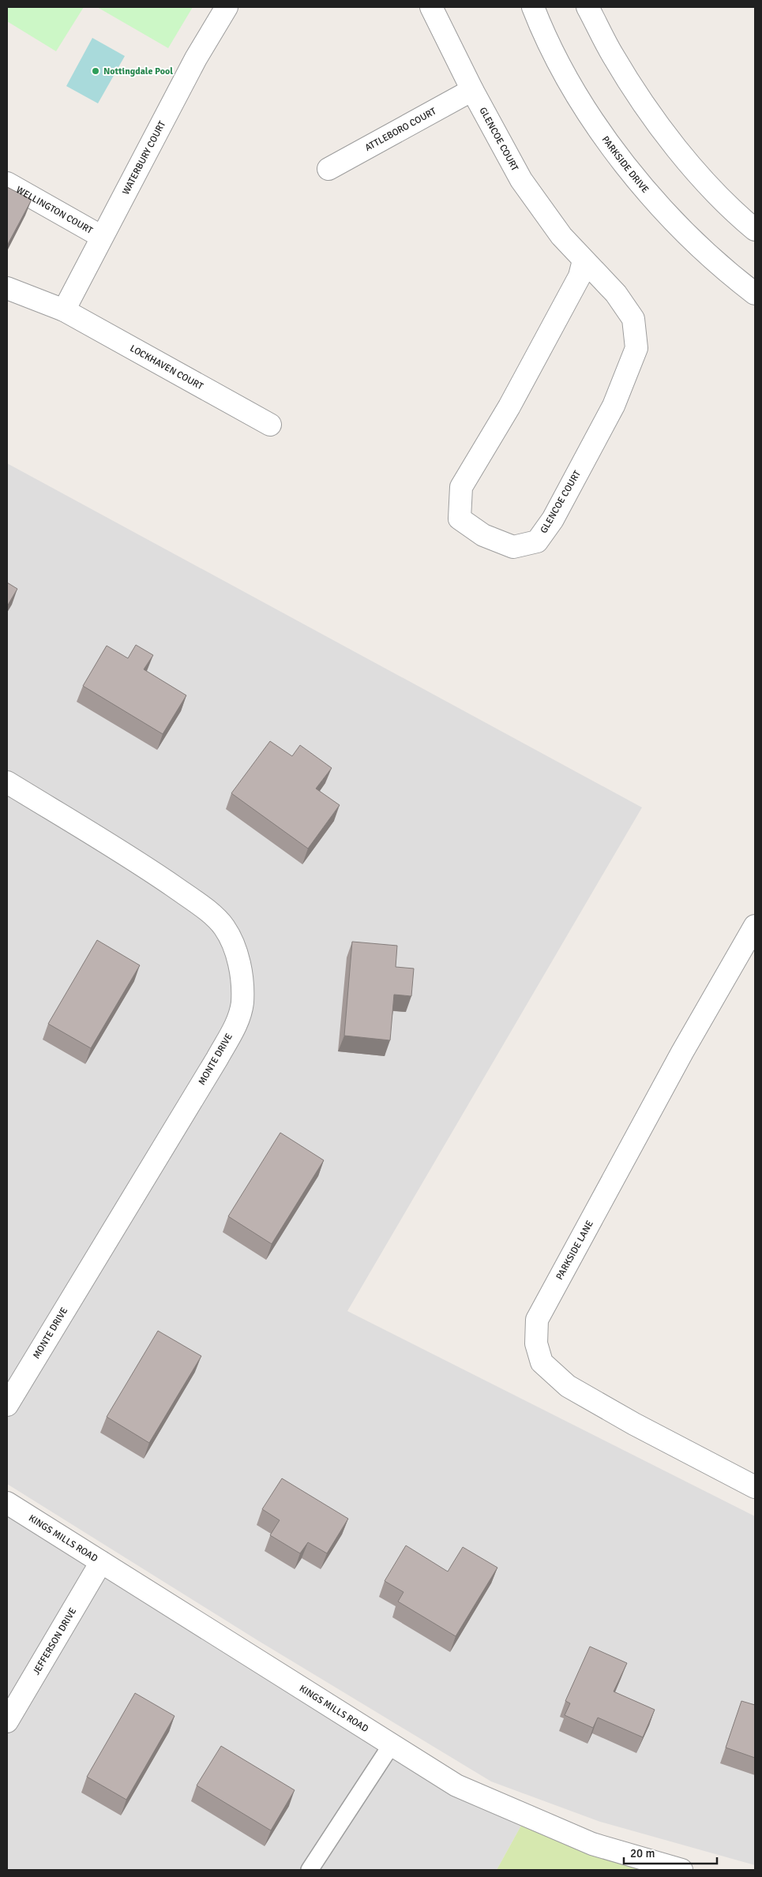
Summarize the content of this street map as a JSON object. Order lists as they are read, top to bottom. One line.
{"streets":{"street":["ATTLEBORO COURT","GLENCOE COURT","WATERBURY COURT","PARKSIDE DRIVE","WELLINGTON COURT","LOCKHAVEN COURT","MONTE DRIVE","PARKSIDE LANE","KINGS MILLS ROAD","JEFFERSON DRIVE"]},"crossings":[["ATTLEBORO COURT","GLENCOE COURT"],["WATERBURY COURT","WELLINGTON COURT"],["WATERBURY COURT","LOCKHAVEN COURT"],["KINGS MILLS ROAD","JEFFERSON DRIVE"]],"places":["Nottingdale Pool"],"scale_bar":"20 m"}
